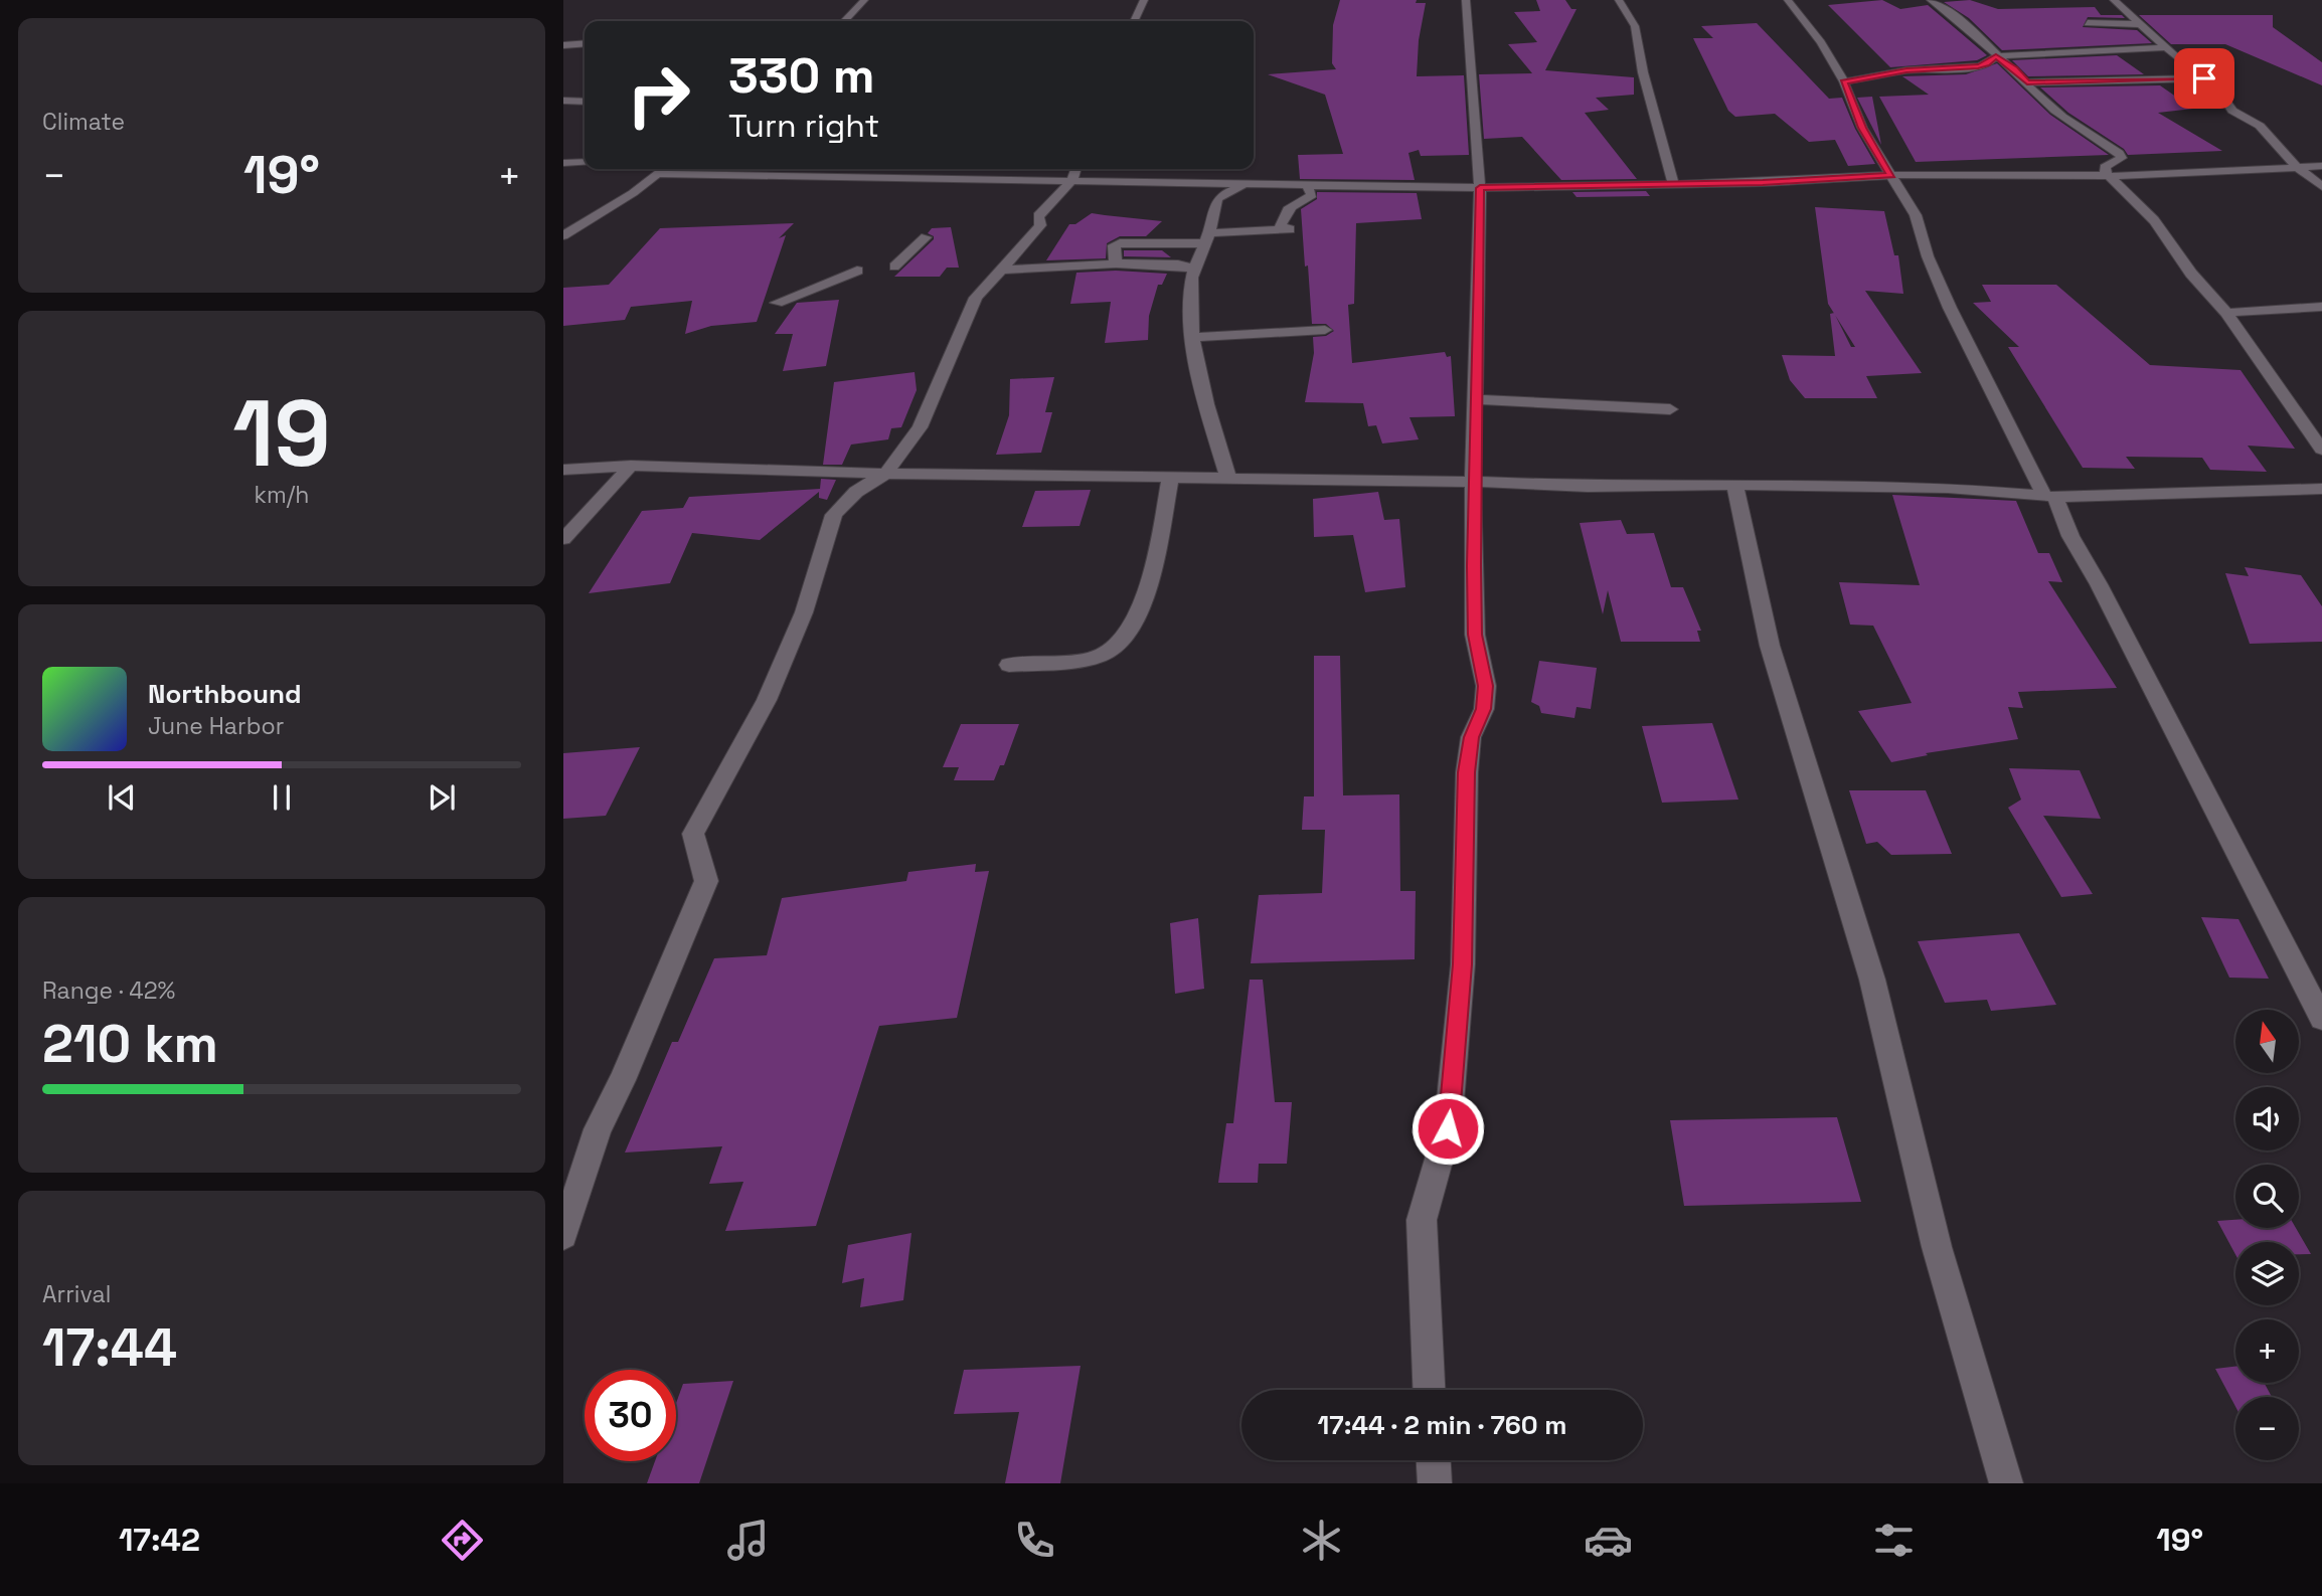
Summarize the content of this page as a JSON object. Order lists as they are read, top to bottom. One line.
{"north":"top","page":{"tile":["Climate",["19","km/h"],["Range · 42%","210 km"],["Arrival","17:44"]],"turn":["330 m","Turn right"],"heat":["−","19°","+"],"song":["Northbound","June Harbor"],"map_buttons":["+","−"],"limit":"30","trip":"17:44 · 2 min · 760 m","tabs":["17:42","19°"]}}
